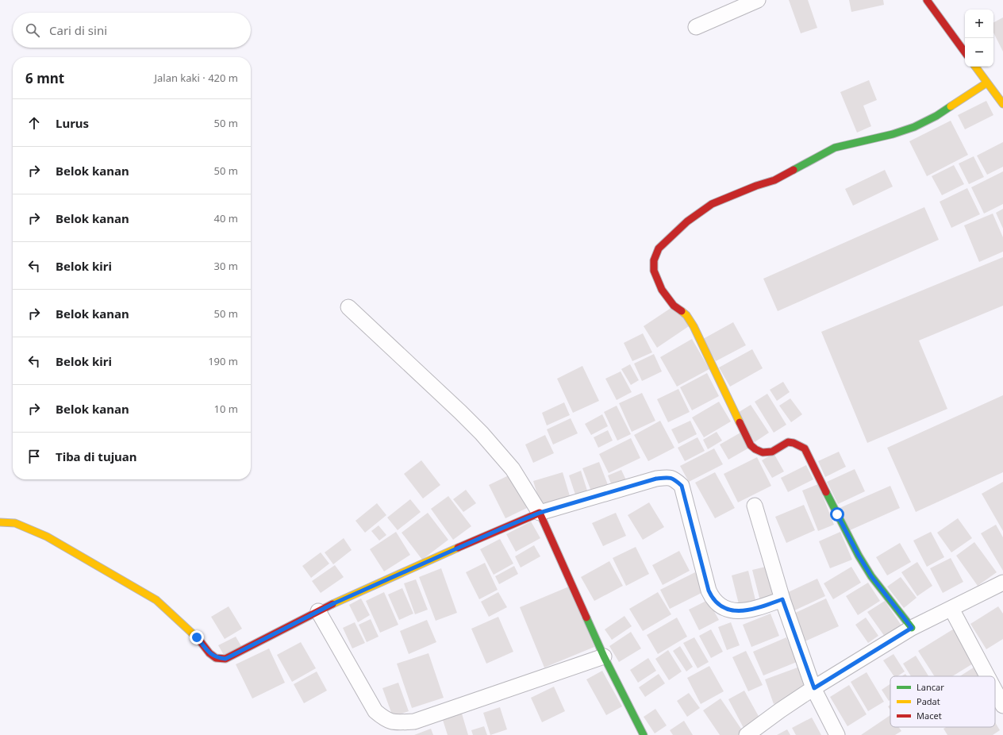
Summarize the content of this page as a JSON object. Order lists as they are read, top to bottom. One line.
{"legend":["Lancar","Padat","Macet"],"page":{"map_buttons":["+","−"],"search":"Cari di sini","heading":["6 mnt","Jalan kaki · 420 m"],"list":[["Lurus","50 m"],["Belok kanan","50 m"],["Belok kanan","40 m"],["Belok kiri","30 m"],["Belok kanan","50 m"],["Belok kiri","190 m"],["Belok kanan","10 m"],"Tiba di tujuan"]}}
